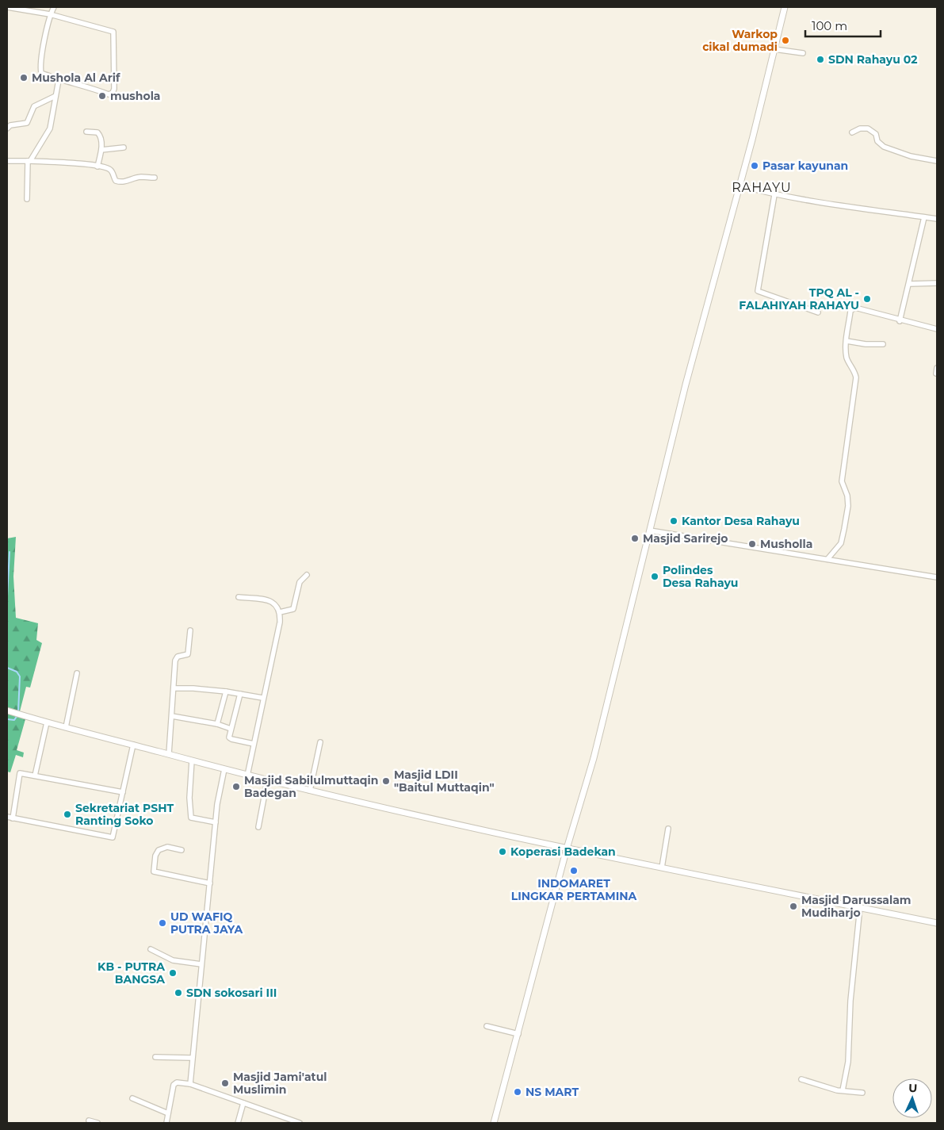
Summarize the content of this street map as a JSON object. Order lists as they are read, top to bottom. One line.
{"districts":["RAHAYU"],"places":["Warkop cikal dumadi","SDN Rahayu 02","Mushola Al Arif","mushola","Pasar kayunan","TPQ AL - FALAHIYAH RAHAYU","Kantor Desa Rahayu","Masjid Sarirejo","Musholla","Polindes Desa Rahayu","Masjid LDII \"Baitul Muttaqin\"","Masjid Sabilulmuttaqin Badegan","Sekretariat PSHT Ranting Soko","Koperasi Badekan","INDOMARET LINGKAR PERTAMINA","Masjid Darussalam Mudiharjo","UD WAFIQ PUTRA JAYA","KB - PUTRA BANGSA","SDN sokosari III","Masjid Jami'atul Muslimin","NS MART"],"scale_bar":"100 m","north":"top"}
